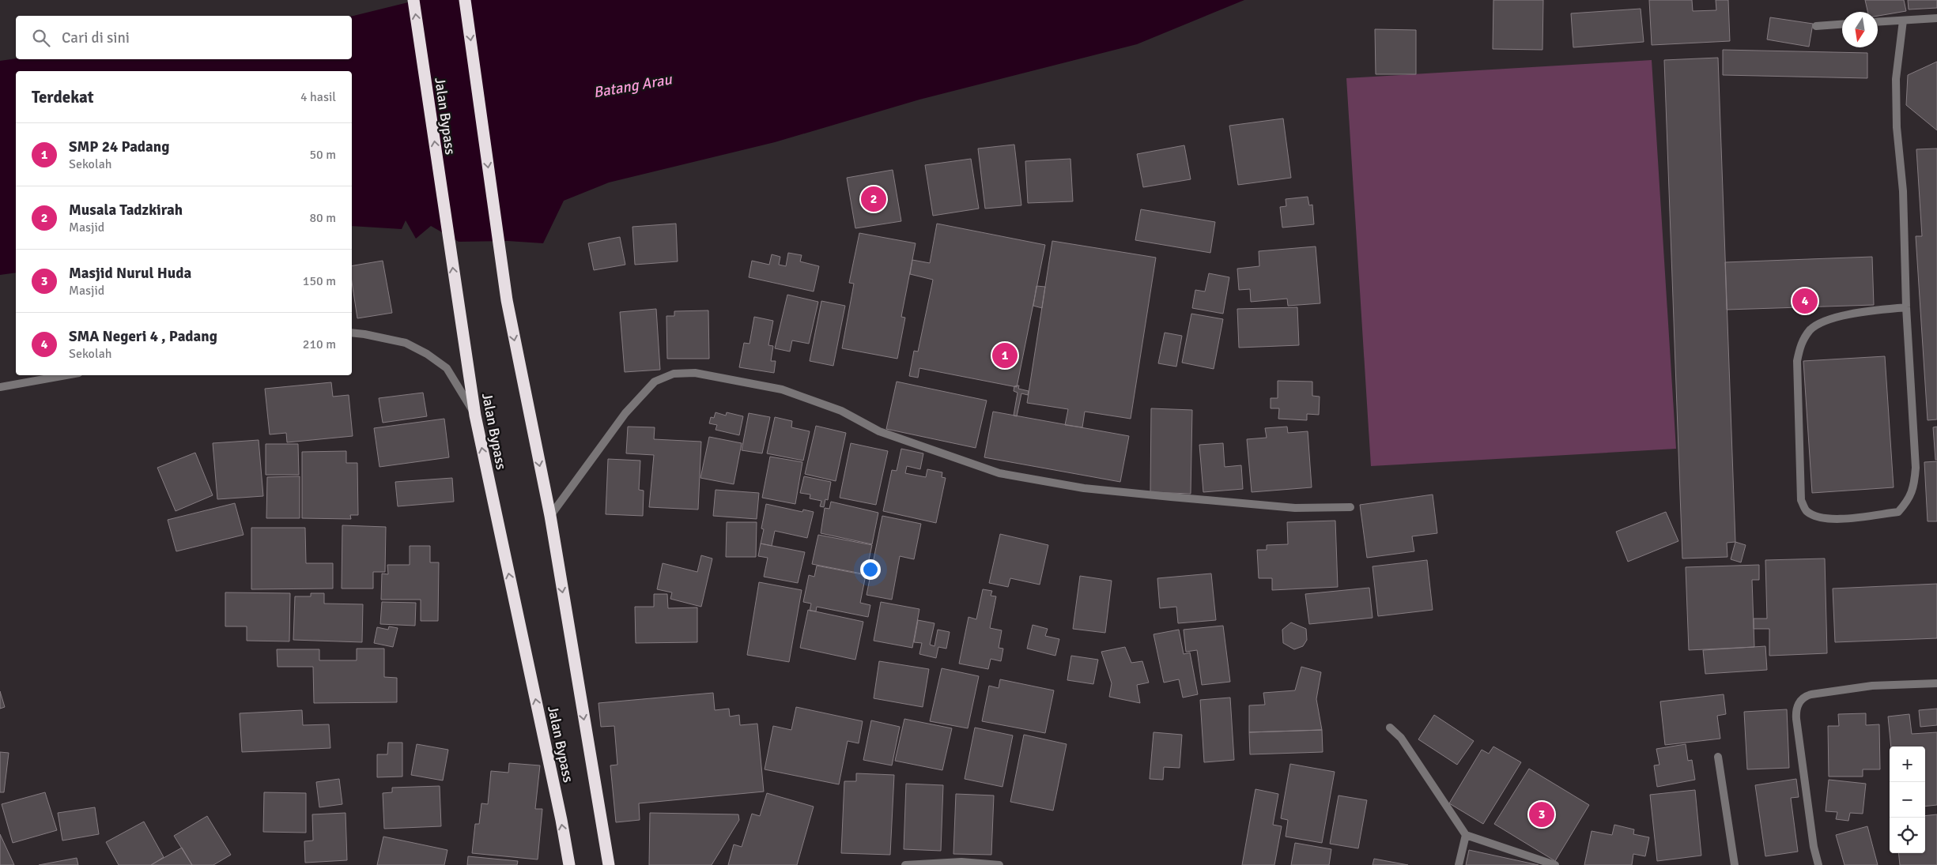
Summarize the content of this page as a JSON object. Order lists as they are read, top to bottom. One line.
{"streets":{"highway":["Jalan Bypass"]},"water":["Batang Arau"],"north":"bottom","page":{"search":"Cari di sini","heading":["Terdekat","4 hasil"],"list":[{"mark":"1","name":"SMP 24 Padang","note":"Sekolah","value":"50 m"},{"mark":"2","name":"Musala Tadzkirah","note":"Masjid","value":"80 m"},{"mark":"3","name":"Masjid Nurul Huda","note":"Masjid","value":"150 m"},{"mark":"4","name":"SMA Negeri 4 , Padang","note":"Sekolah","value":"210 m"}],"pins":["2","4","1","3"],"map_buttons":["+","−"]}}
